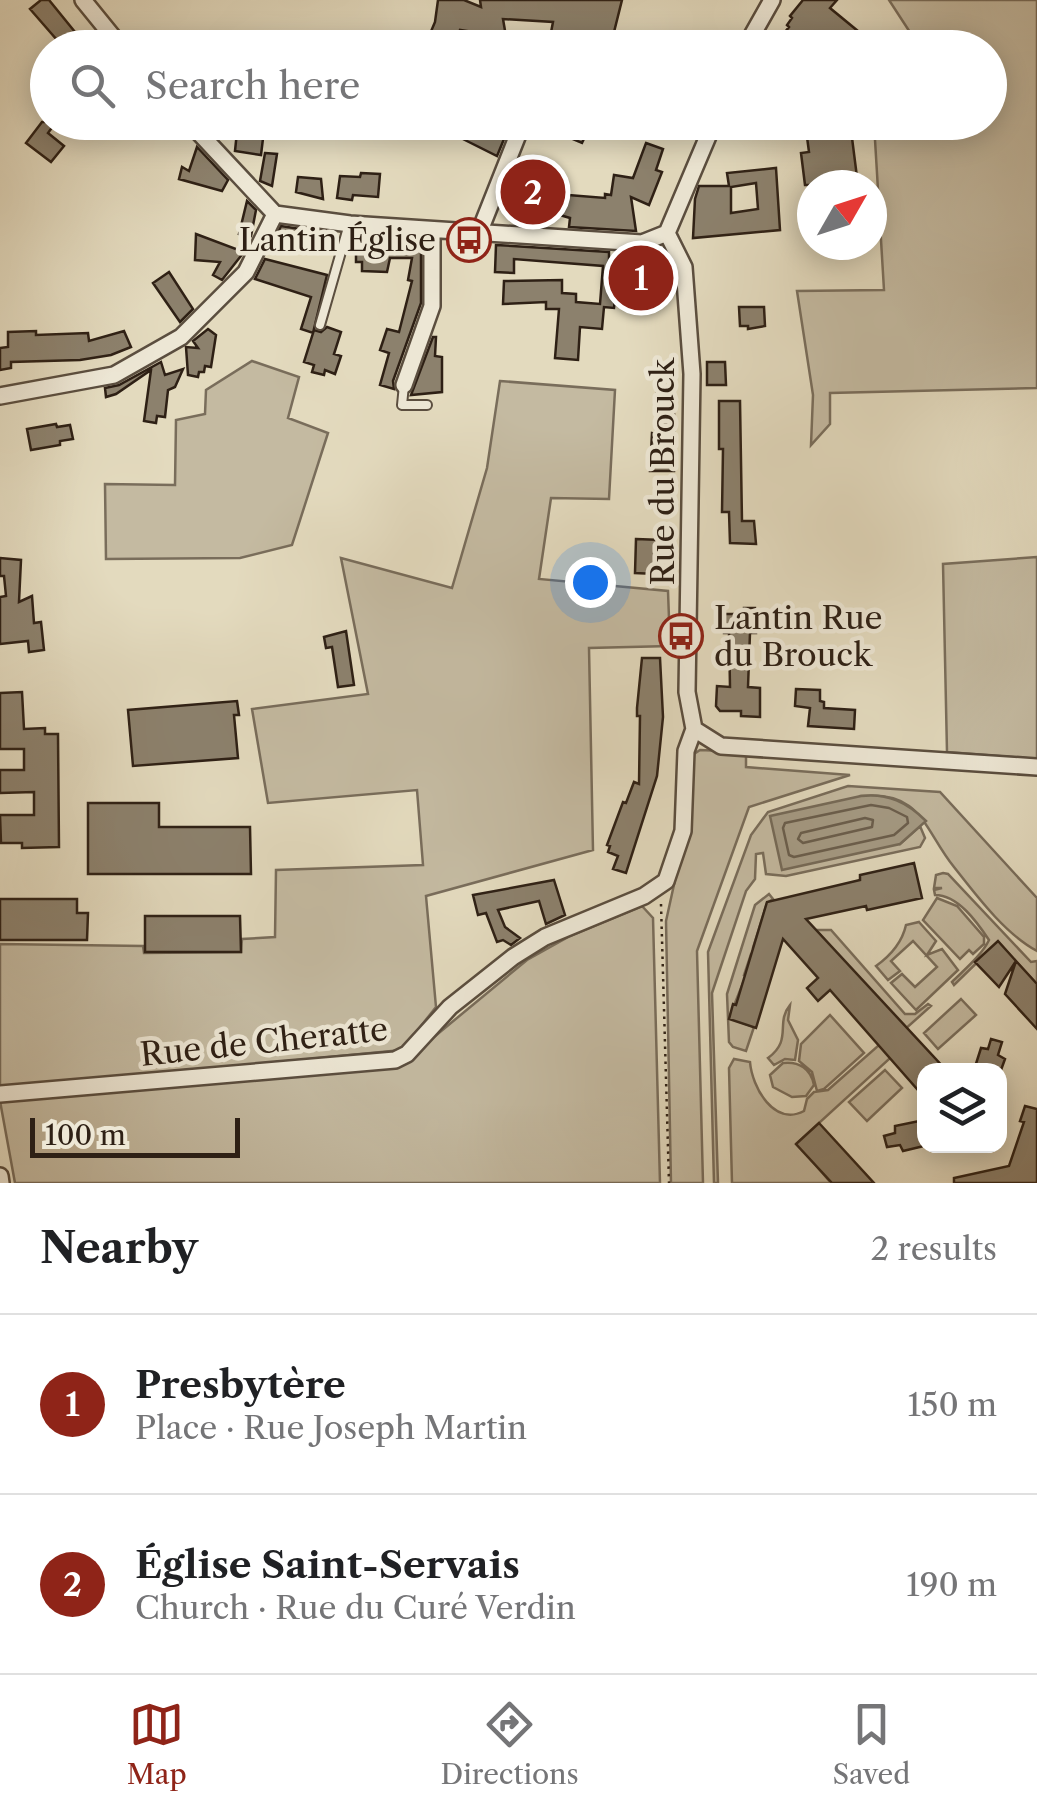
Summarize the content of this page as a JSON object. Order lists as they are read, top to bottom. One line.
{"streets":{"street":["Rue du Brouck","Rue de Cheratte"]},"crossings":[["Rue du Brouck","Rue de Cheratte"]],"places":{"bus stop":["Lantin Église","Lantin Rue du Brouck"]},"scale_bar":"100 m","north":"top right","page":{"search":"Search here","pins":["2","1"],"scale":"100 m","heading":["Nearby","2 results"],"list":[{"mark":"1","name":"Presbytère","note":"Place · Rue Joseph Martin","value":"150 m"},{"mark":"2","name":"Église Saint-Servais","note":"Church · Rue du Curé Verdin","value":"190 m"}],"nav":["Map","Directions","Saved"]}}
